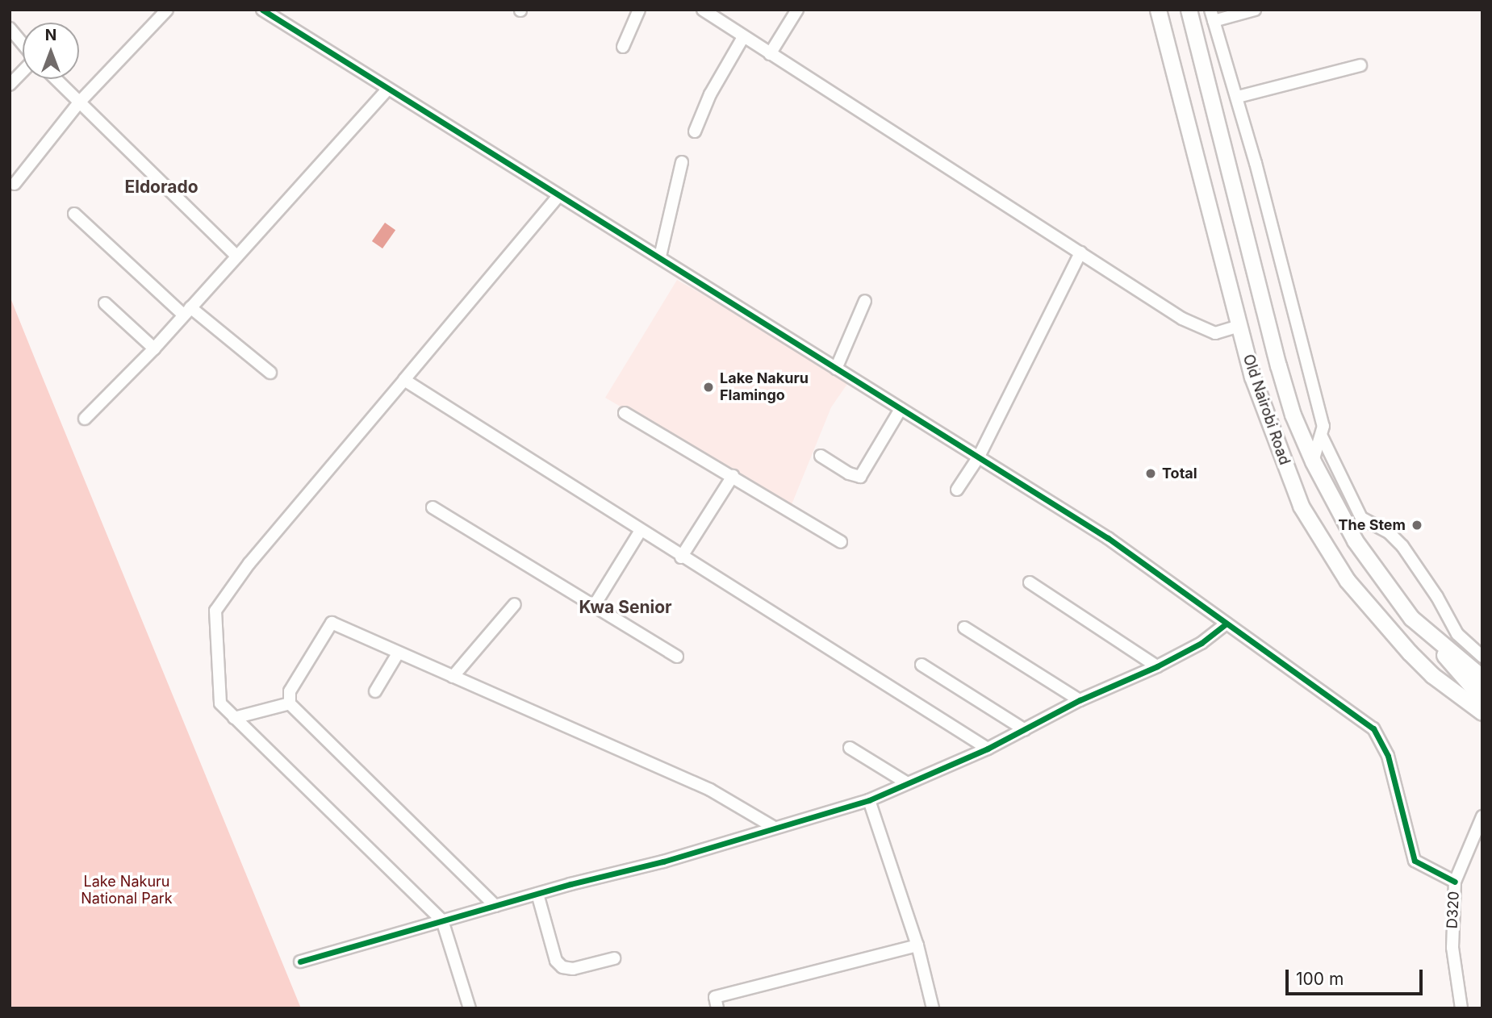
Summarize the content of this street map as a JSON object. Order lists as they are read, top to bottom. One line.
{"streets":{"highway":["Old Nairobi Road"],"street":["D320"]},"districts":["Eldorado","Kwa Senior"],"parks":["Lake Nakuru National Park"],"places":["Lake Nakuru Flamingo","Total","The Stem"],"scale_bar":"100 m","north":"top"}
